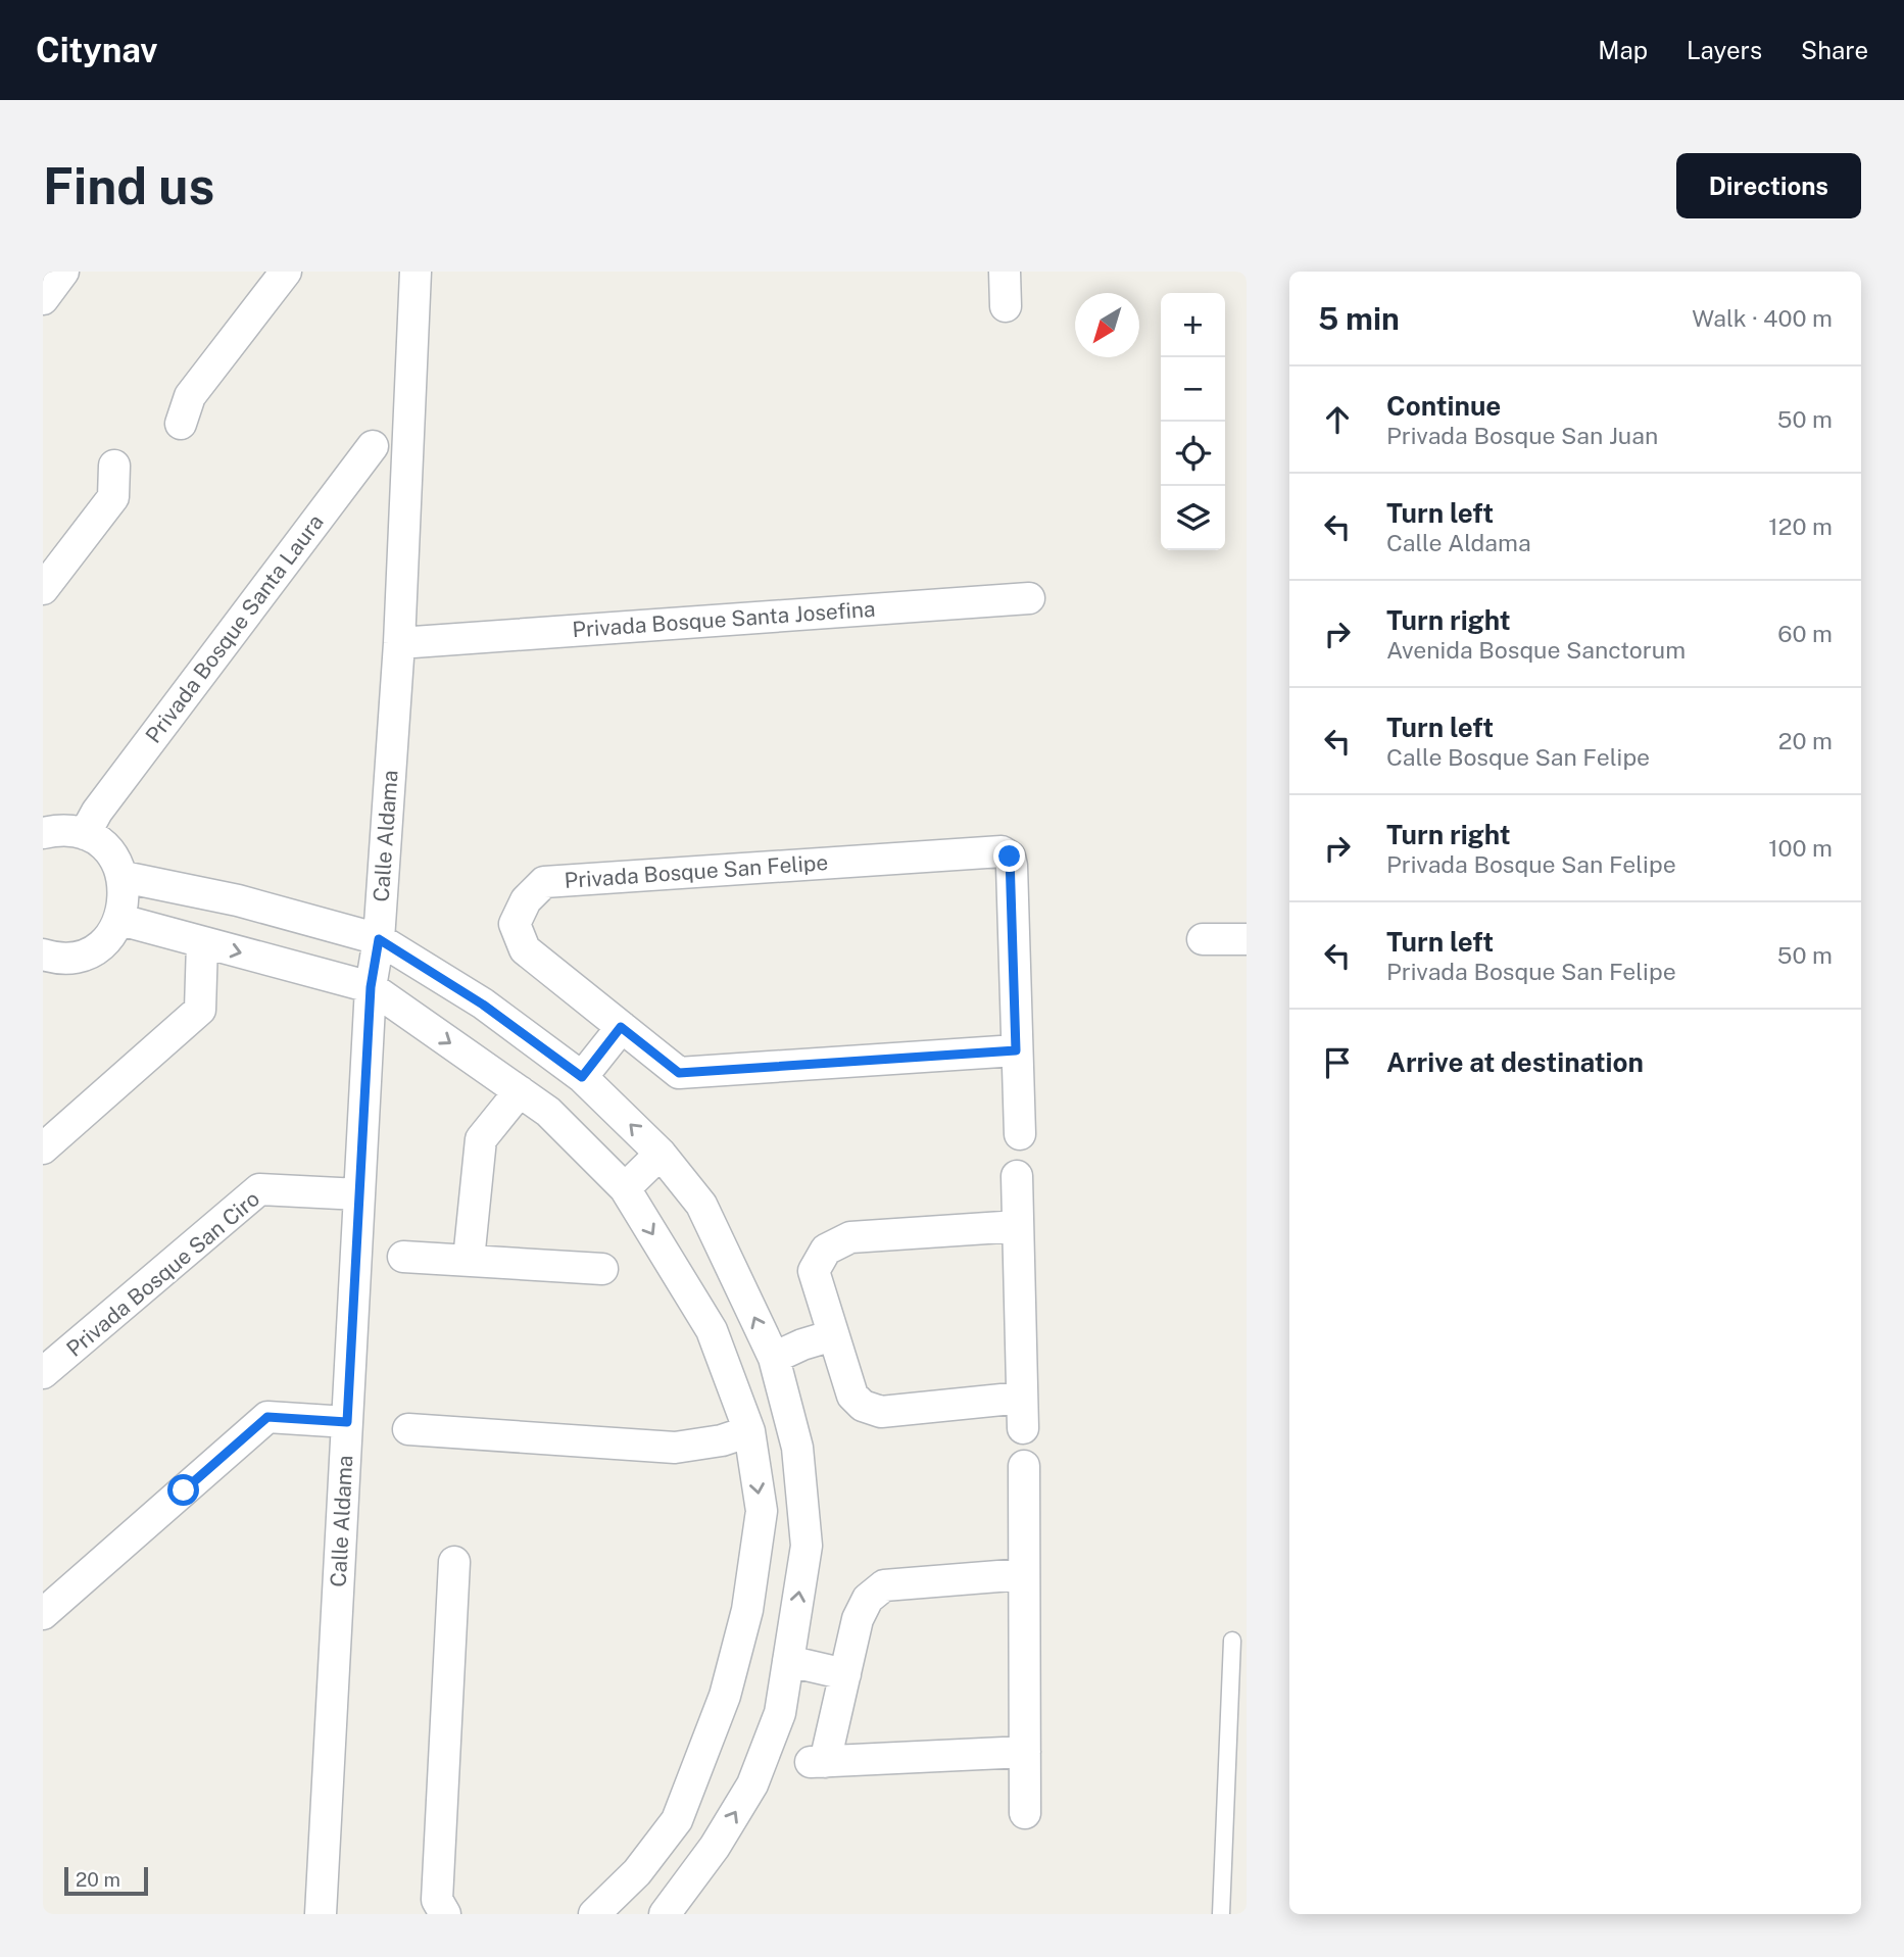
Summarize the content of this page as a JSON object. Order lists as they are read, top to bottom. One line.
{"streets":{"street":["Privada Bosque Santa Josefina","Privada Bosque Santa Laura","Calle Aldama","Privada Bosque San Felipe","Privada Bosque San Ciro"]},"crossings":[["Privada Bosque Santa Josefina","Calle Aldama"],["Calle Aldama","Privada Bosque San Ciro"]],"scale_bar":"20 m","north":"bottom left","page":{"header":"Citynav","nav":["Map","Layers","Share"],"buttons":"Directions","title":"Find us","heading":["5 min","Walk · 400 m"],"map_buttons":["+","−"],"list":[["Continue","Privada Bosque San Juan","50 m"],["Turn left","Calle Aldama","120 m"],["Turn right","Avenida Bosque Sanctorum","60 m"],["Turn left","Calle Bosque San Felipe","20 m"],["Turn right","Privada Bosque San Felipe","100 m"],["Turn left","Privada Bosque San Felipe","50 m"],"Arrive at destination"],"scale":"20 m"}}
